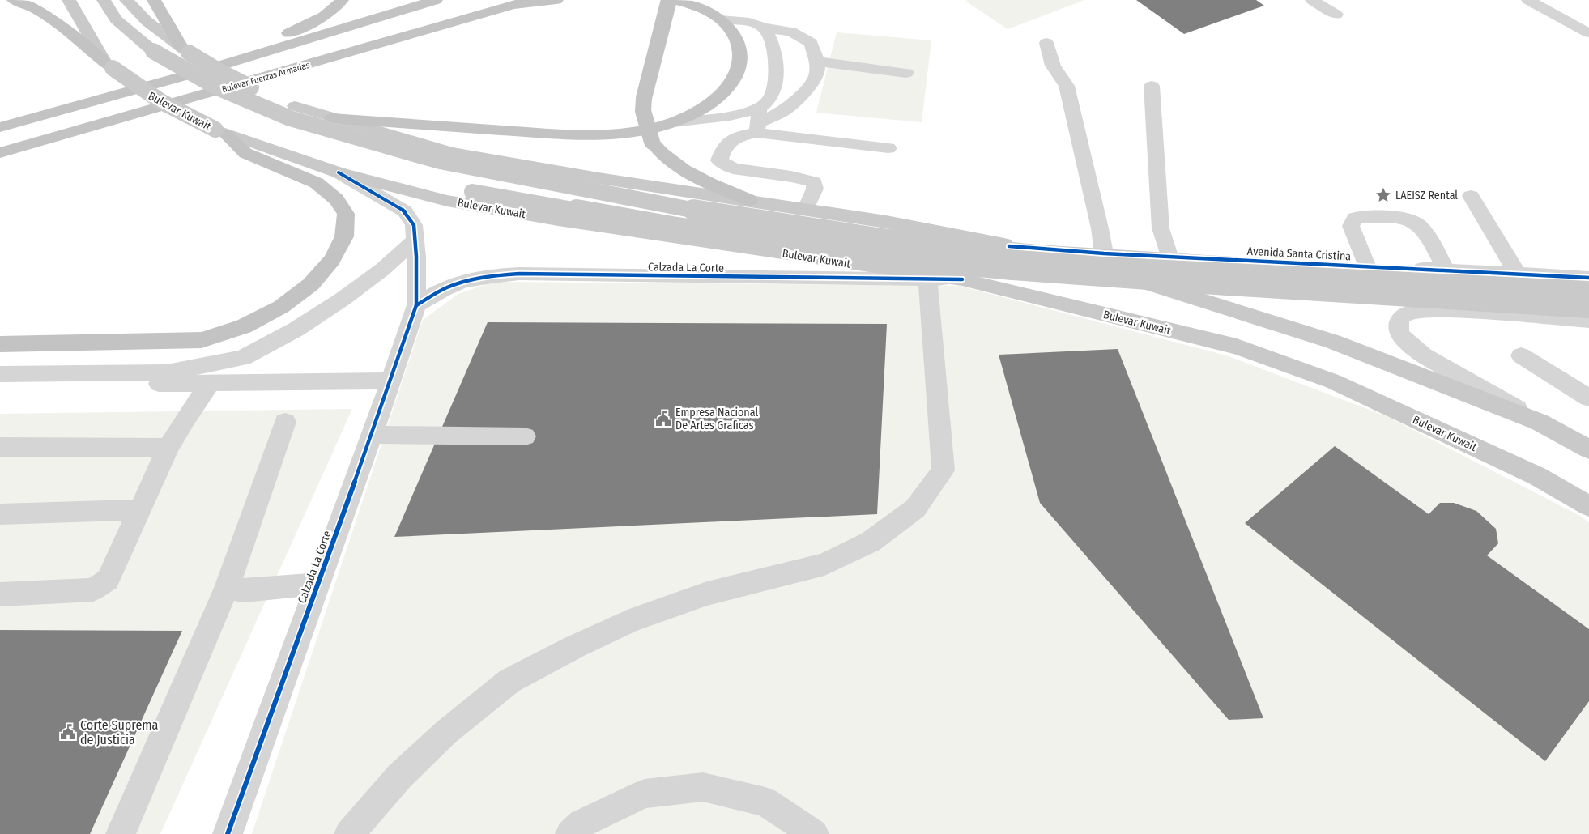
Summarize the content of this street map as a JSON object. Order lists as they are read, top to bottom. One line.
{"streets":{"highway":["Bulevar Fuerzas Armadas"],"main road":["Bulevar Kuwait"],"street":["Avenida Santa Cristina","Calzada La Corte"]},"crossings":[["Bulevar Kuwait","Calzada La Corte"]],"places":{"place":["LAEISZ Rental"],"public building":["Empresa Nacional De Artes Graficas","Corte Suprema de Justicia"]}}
